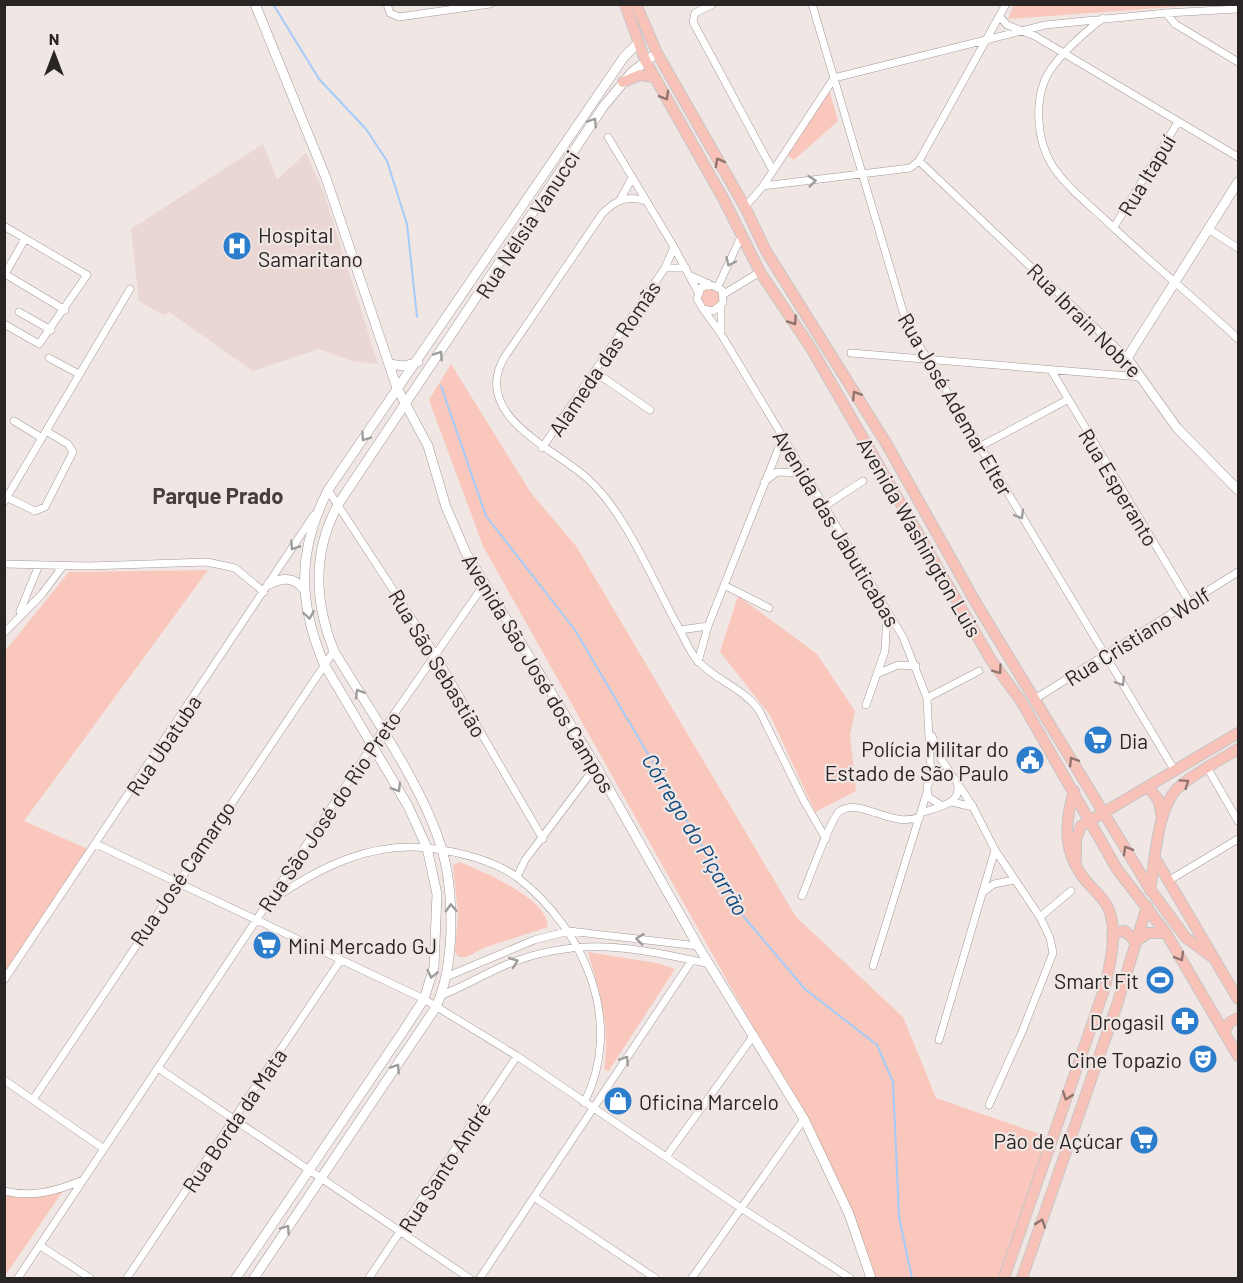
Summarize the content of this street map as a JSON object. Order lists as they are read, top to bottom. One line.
{"streets":{"main road":["Rua Nélsia Vanucci","Rua Ibrain Nobre","Avenida Washington Luis","Avenida São José dos Campos"],"street":["Rua Itapuí","Alameda das Romãs","Rua José Ademar Elter","Rua Esperanto","Avenida das Jabuticabas","Rua Cristiano Wolf","Rua São Sebastião","Rua Ubatuba","Rua São José do Rio Preto","Rua José Camargo","Rua Borda da Mata","Rua Santo André"]},"crossings":[["Rua Nélsia Vanucci","Avenida Washington Luis"],["Rua Nélsia Vanucci","Rua São Sebastião"],["Rua Nélsia Vanucci","Avenida São José dos Campos"],["Rua Nélsia Vanucci","Rua Ubatuba"],["Rua Nélsia Vanucci","Rua São José do Rio Preto"],["Rua Nélsia Vanucci","Rua José Camargo"],["Rua José Ademar Elter","Rua Cristiano Wolf"],["Rua Esperanto","Rua Cristiano Wolf"],["Avenida Washington Luis","Rua Cristiano Wolf"],["Rua São Sebastião","Rua São José do Rio Preto"],["Avenida São José dos Campos","Rua São José do Rio Preto"]],"one_way":["Rua José Ademar Elter"],"districts":["Parque Prado"],"water":["Córrego do Piçarrão"],"places":{"hospital":["Hospital Samaritano"],"supermarket":["Dia","Mini Mercado GJ","Pão de Açúcar"],"public building":["Polícia Militar do Estado de São Paulo"],"sports":["Smart Fit"],"pharmacy":["Drogasil"],"theatre":["Cine Topazio"],"shop":["Oficina Marcelo"]},"north":"top"}
